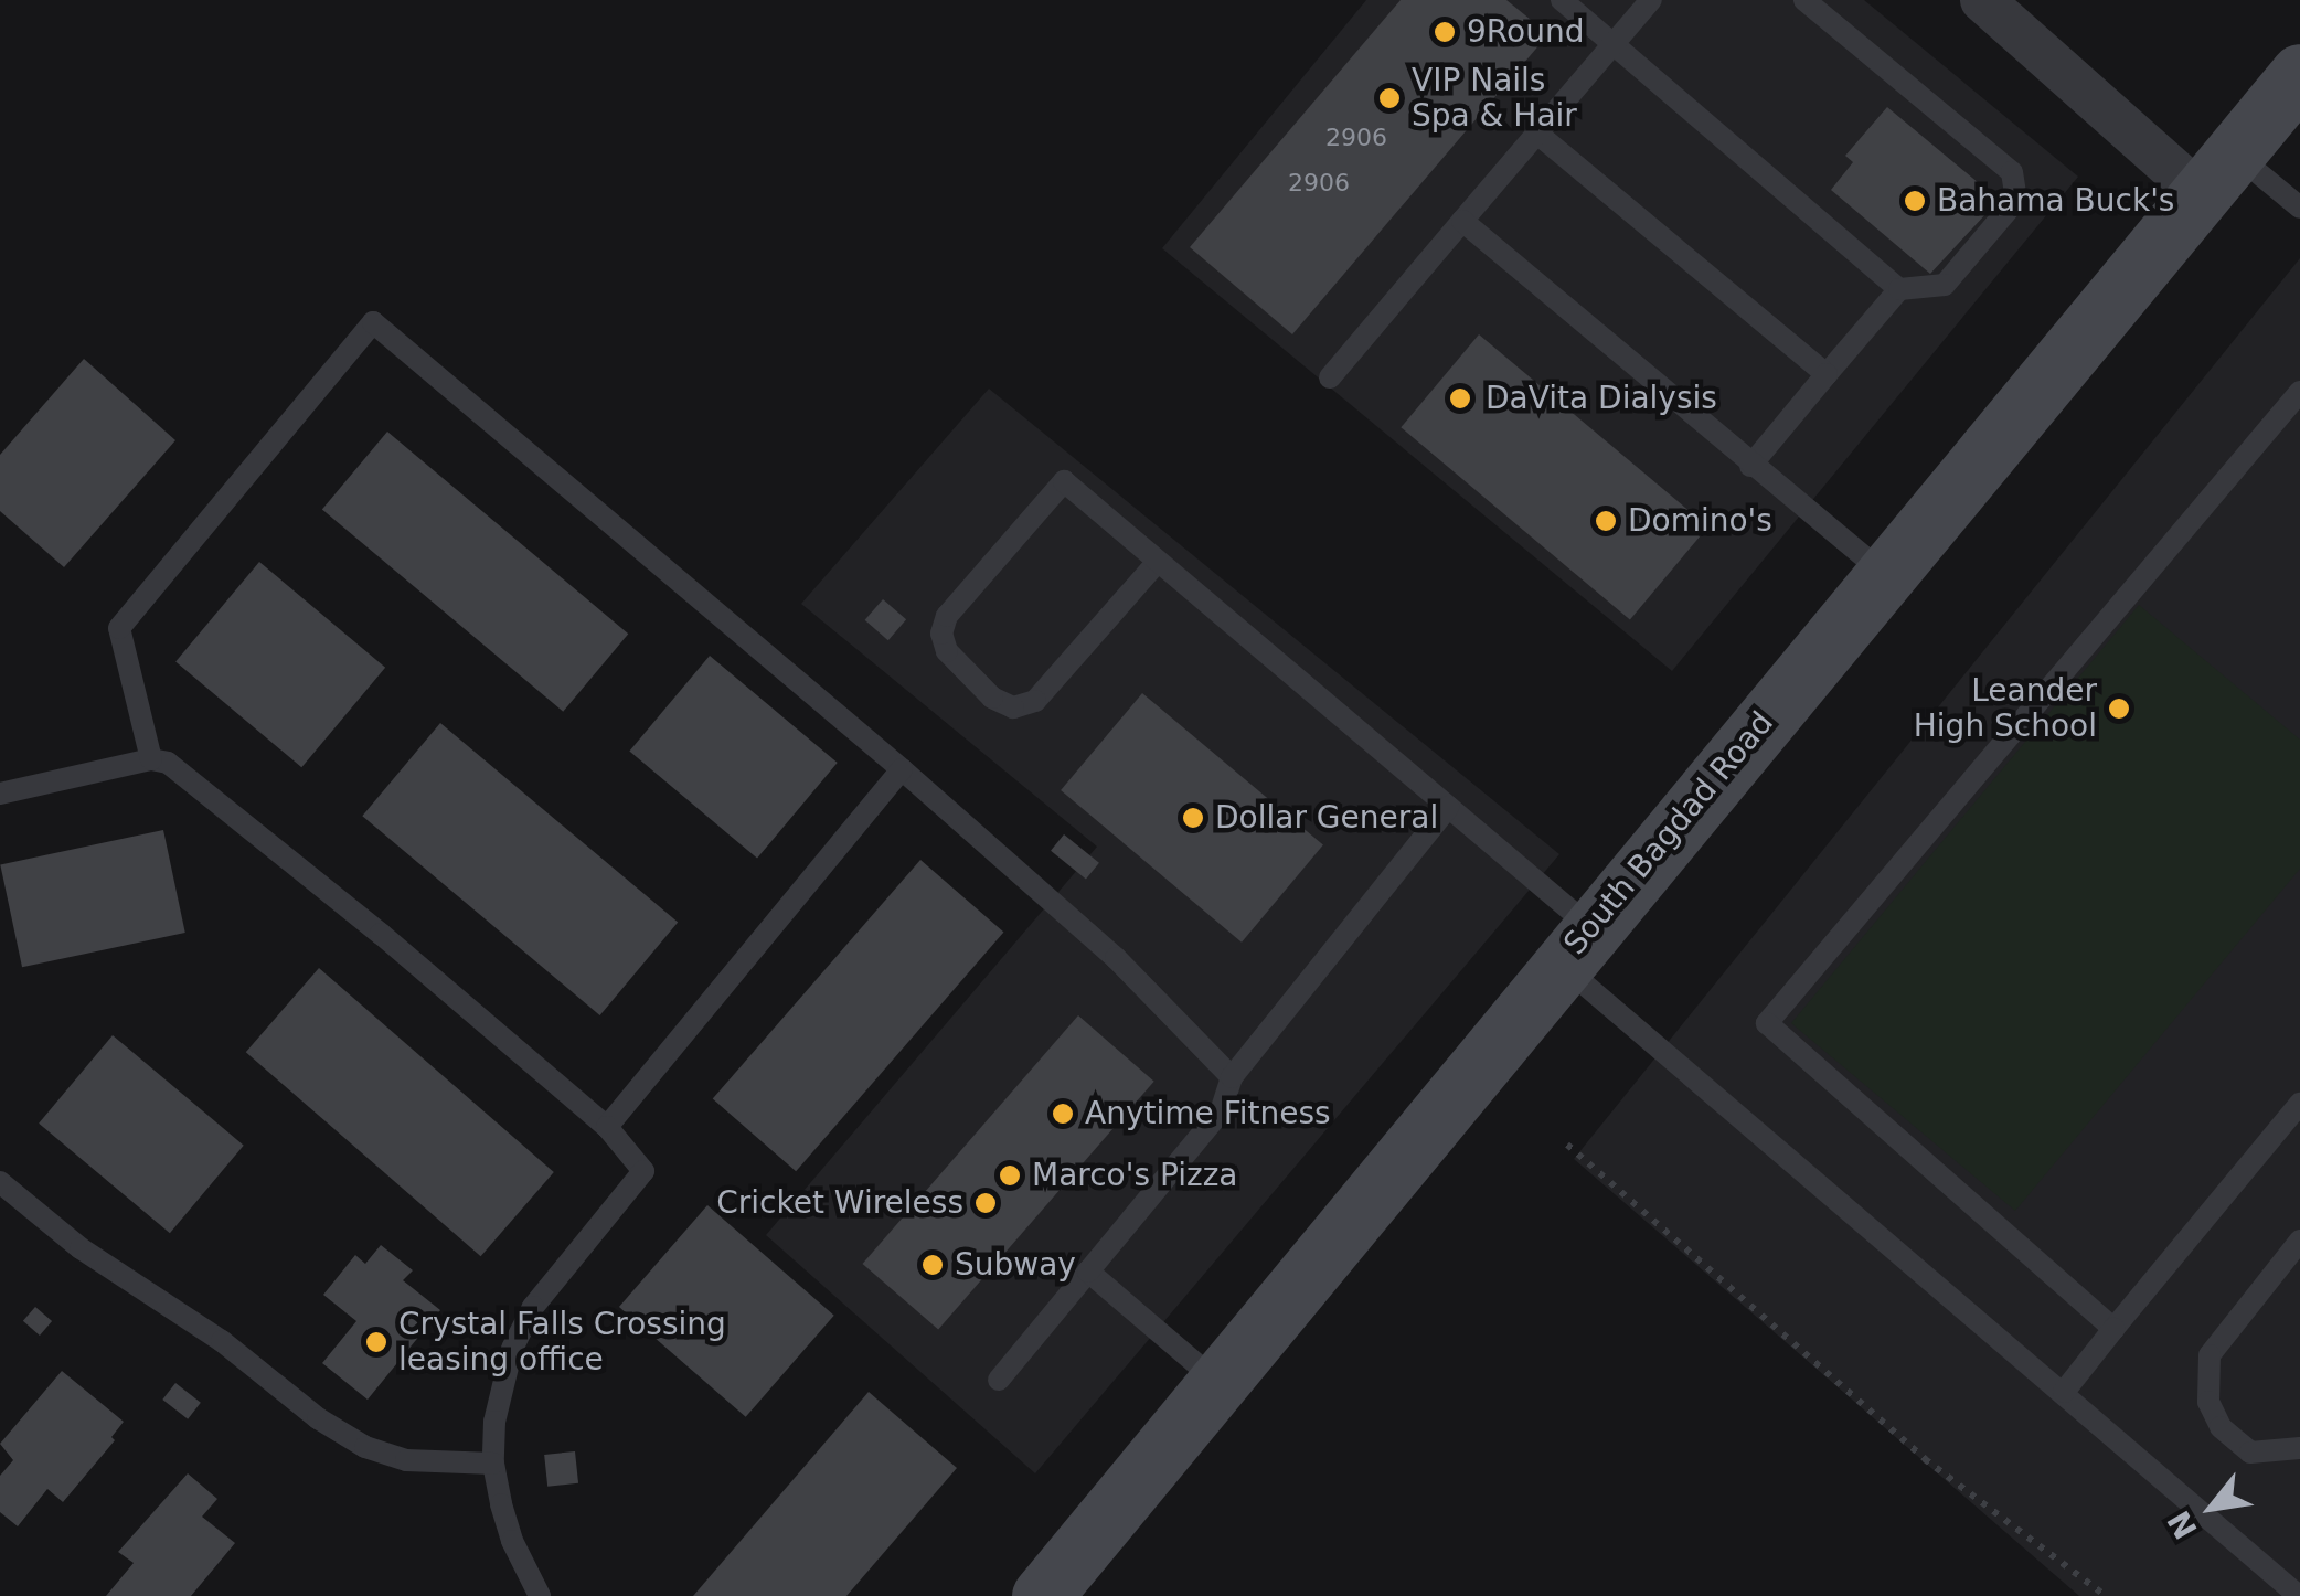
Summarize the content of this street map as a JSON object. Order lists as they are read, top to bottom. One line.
{"streets":{"main road":["South Bagdad Road"]},"places":["9Round","VIP Nails Spa & Hair","Bahama Buck's","DaVita Dialysis","Domino's","Leander High School","Dollar General","Anytime Fitness","Marco's Pizza","Cricket Wireless","Subway","Crystal Falls Crossing leasing office"],"house_numbers":["2906","2906"],"north":"bottom left"}
